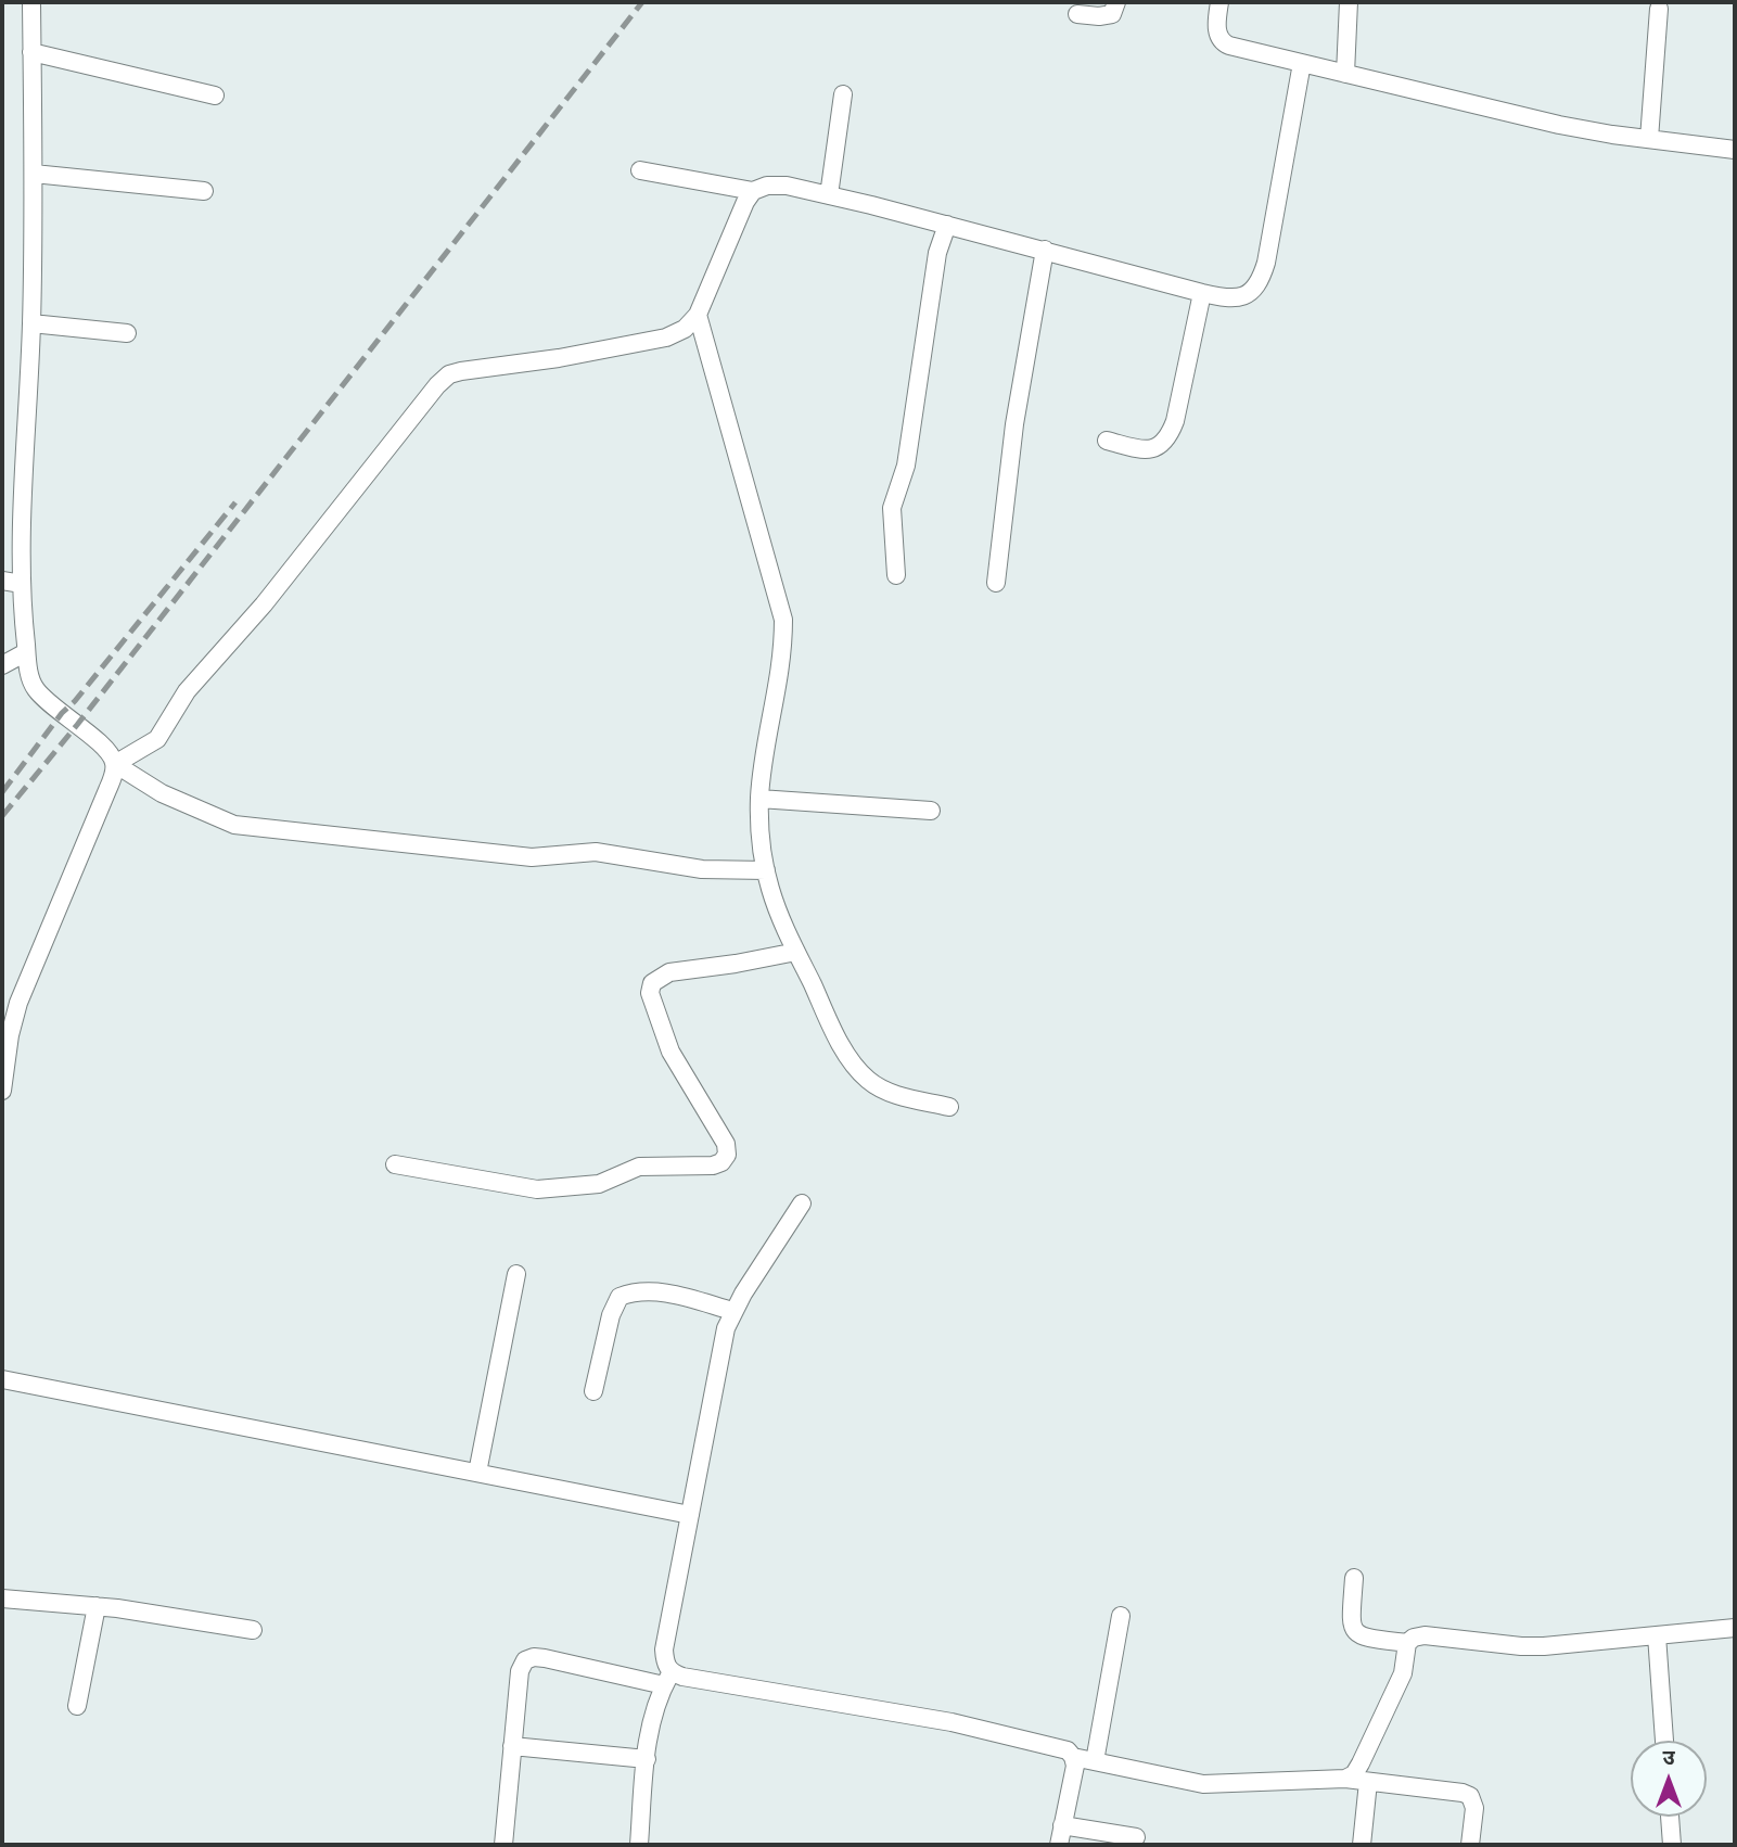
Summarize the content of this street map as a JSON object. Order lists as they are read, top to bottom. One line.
{"north":"top"}
